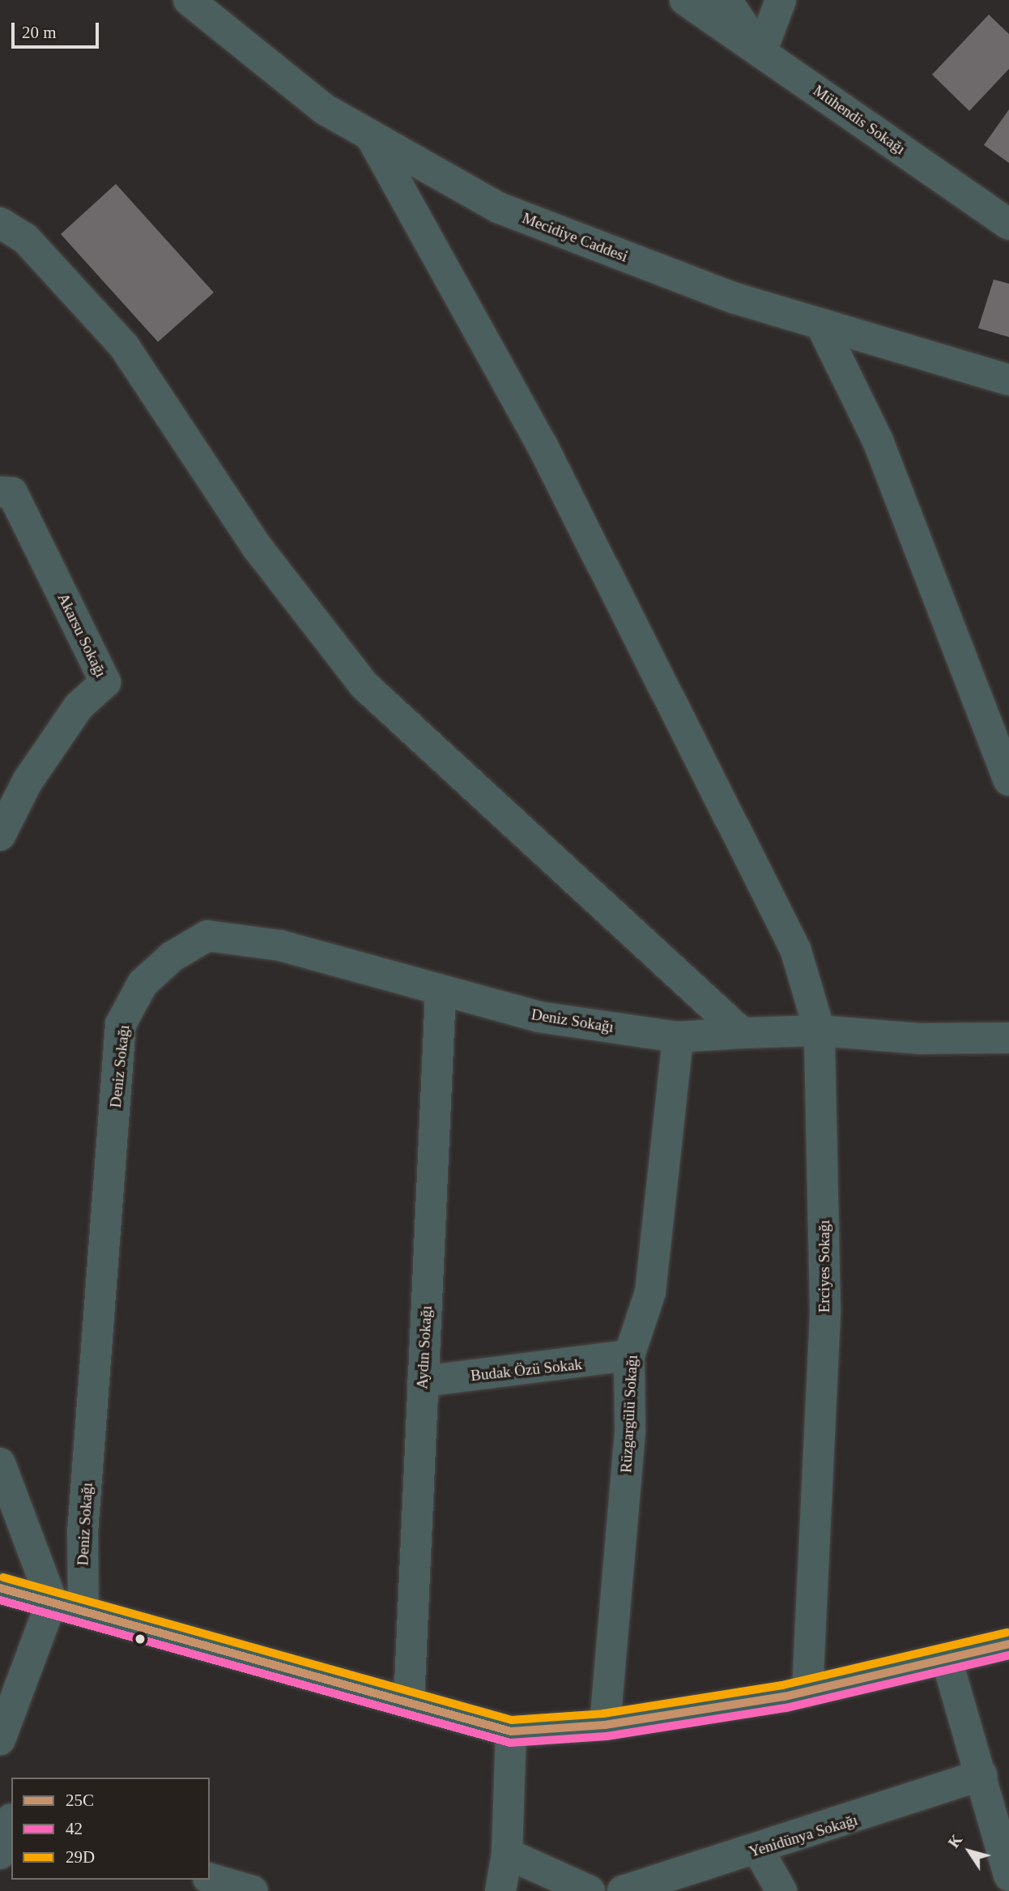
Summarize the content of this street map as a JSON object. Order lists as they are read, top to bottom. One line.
{"streets":{"street":["Mühendis Sokağı","Mecidiye Caddesi","Akarsu Sokağı","Deniz Sokağı","Erciyes Sokağı","Aydın Sokağı","Budak Özü Sokak","Rüzgargülü Sokağı","Yenidünya Sokağı"]},"crossings":[["Mecidiye Caddesi","Erciyes Sokağı"],["Deniz Sokağı","Erciyes Sokağı"],["Deniz Sokağı","Aydın Sokağı"],["Deniz Sokağı","Rüzgargülü Sokağı"],["Aydın Sokağı","Budak Özü Sokak"],["Budak Özü Sokak","Rüzgargülü Sokağı"]],"lines":["transit line 29D","transit line 25C","transit line 42"],"legend":["25C","42","29D"],"scale_bar":"20 m","north":"top left"}
